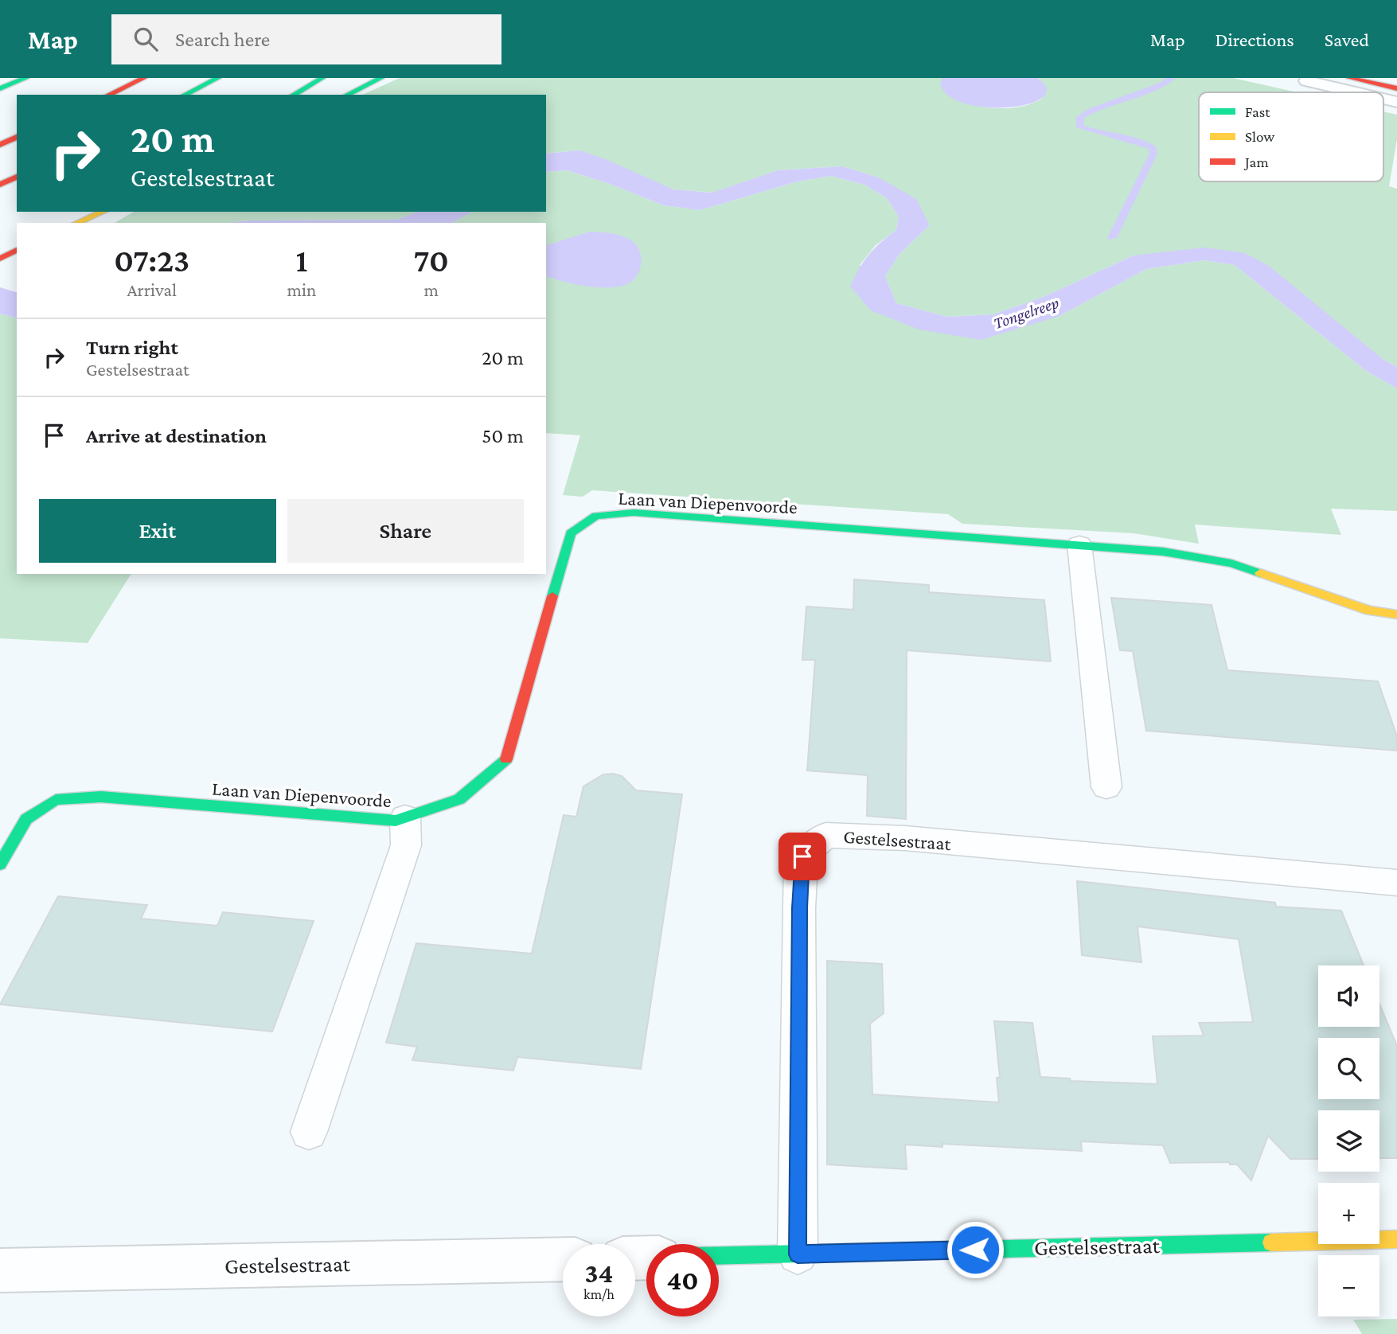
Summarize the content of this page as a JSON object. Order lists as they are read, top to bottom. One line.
{"streets":{"main road":["Laan van Diepenvoorde","Gestelsestraat"]},"water":["Tongelreep"],"legend":["Fast","Slow","Jam"],"page":{"header":"Map","search":"Search here","nav":["Map","Directions","Saved"],"turn":["20 m","Gestelsestraat"],"eta":["07:23","Arrival","1","min","70","m"],"list":[{"name":"Turn right","note":"Gestelsestraat","value":"20 m"},{"name":"Arrive at destination","value":"50 m"}],"buttons":["Exit","Share"],"map_buttons":["+","−"],"speed":"34 km/h","limit":"40"}}
